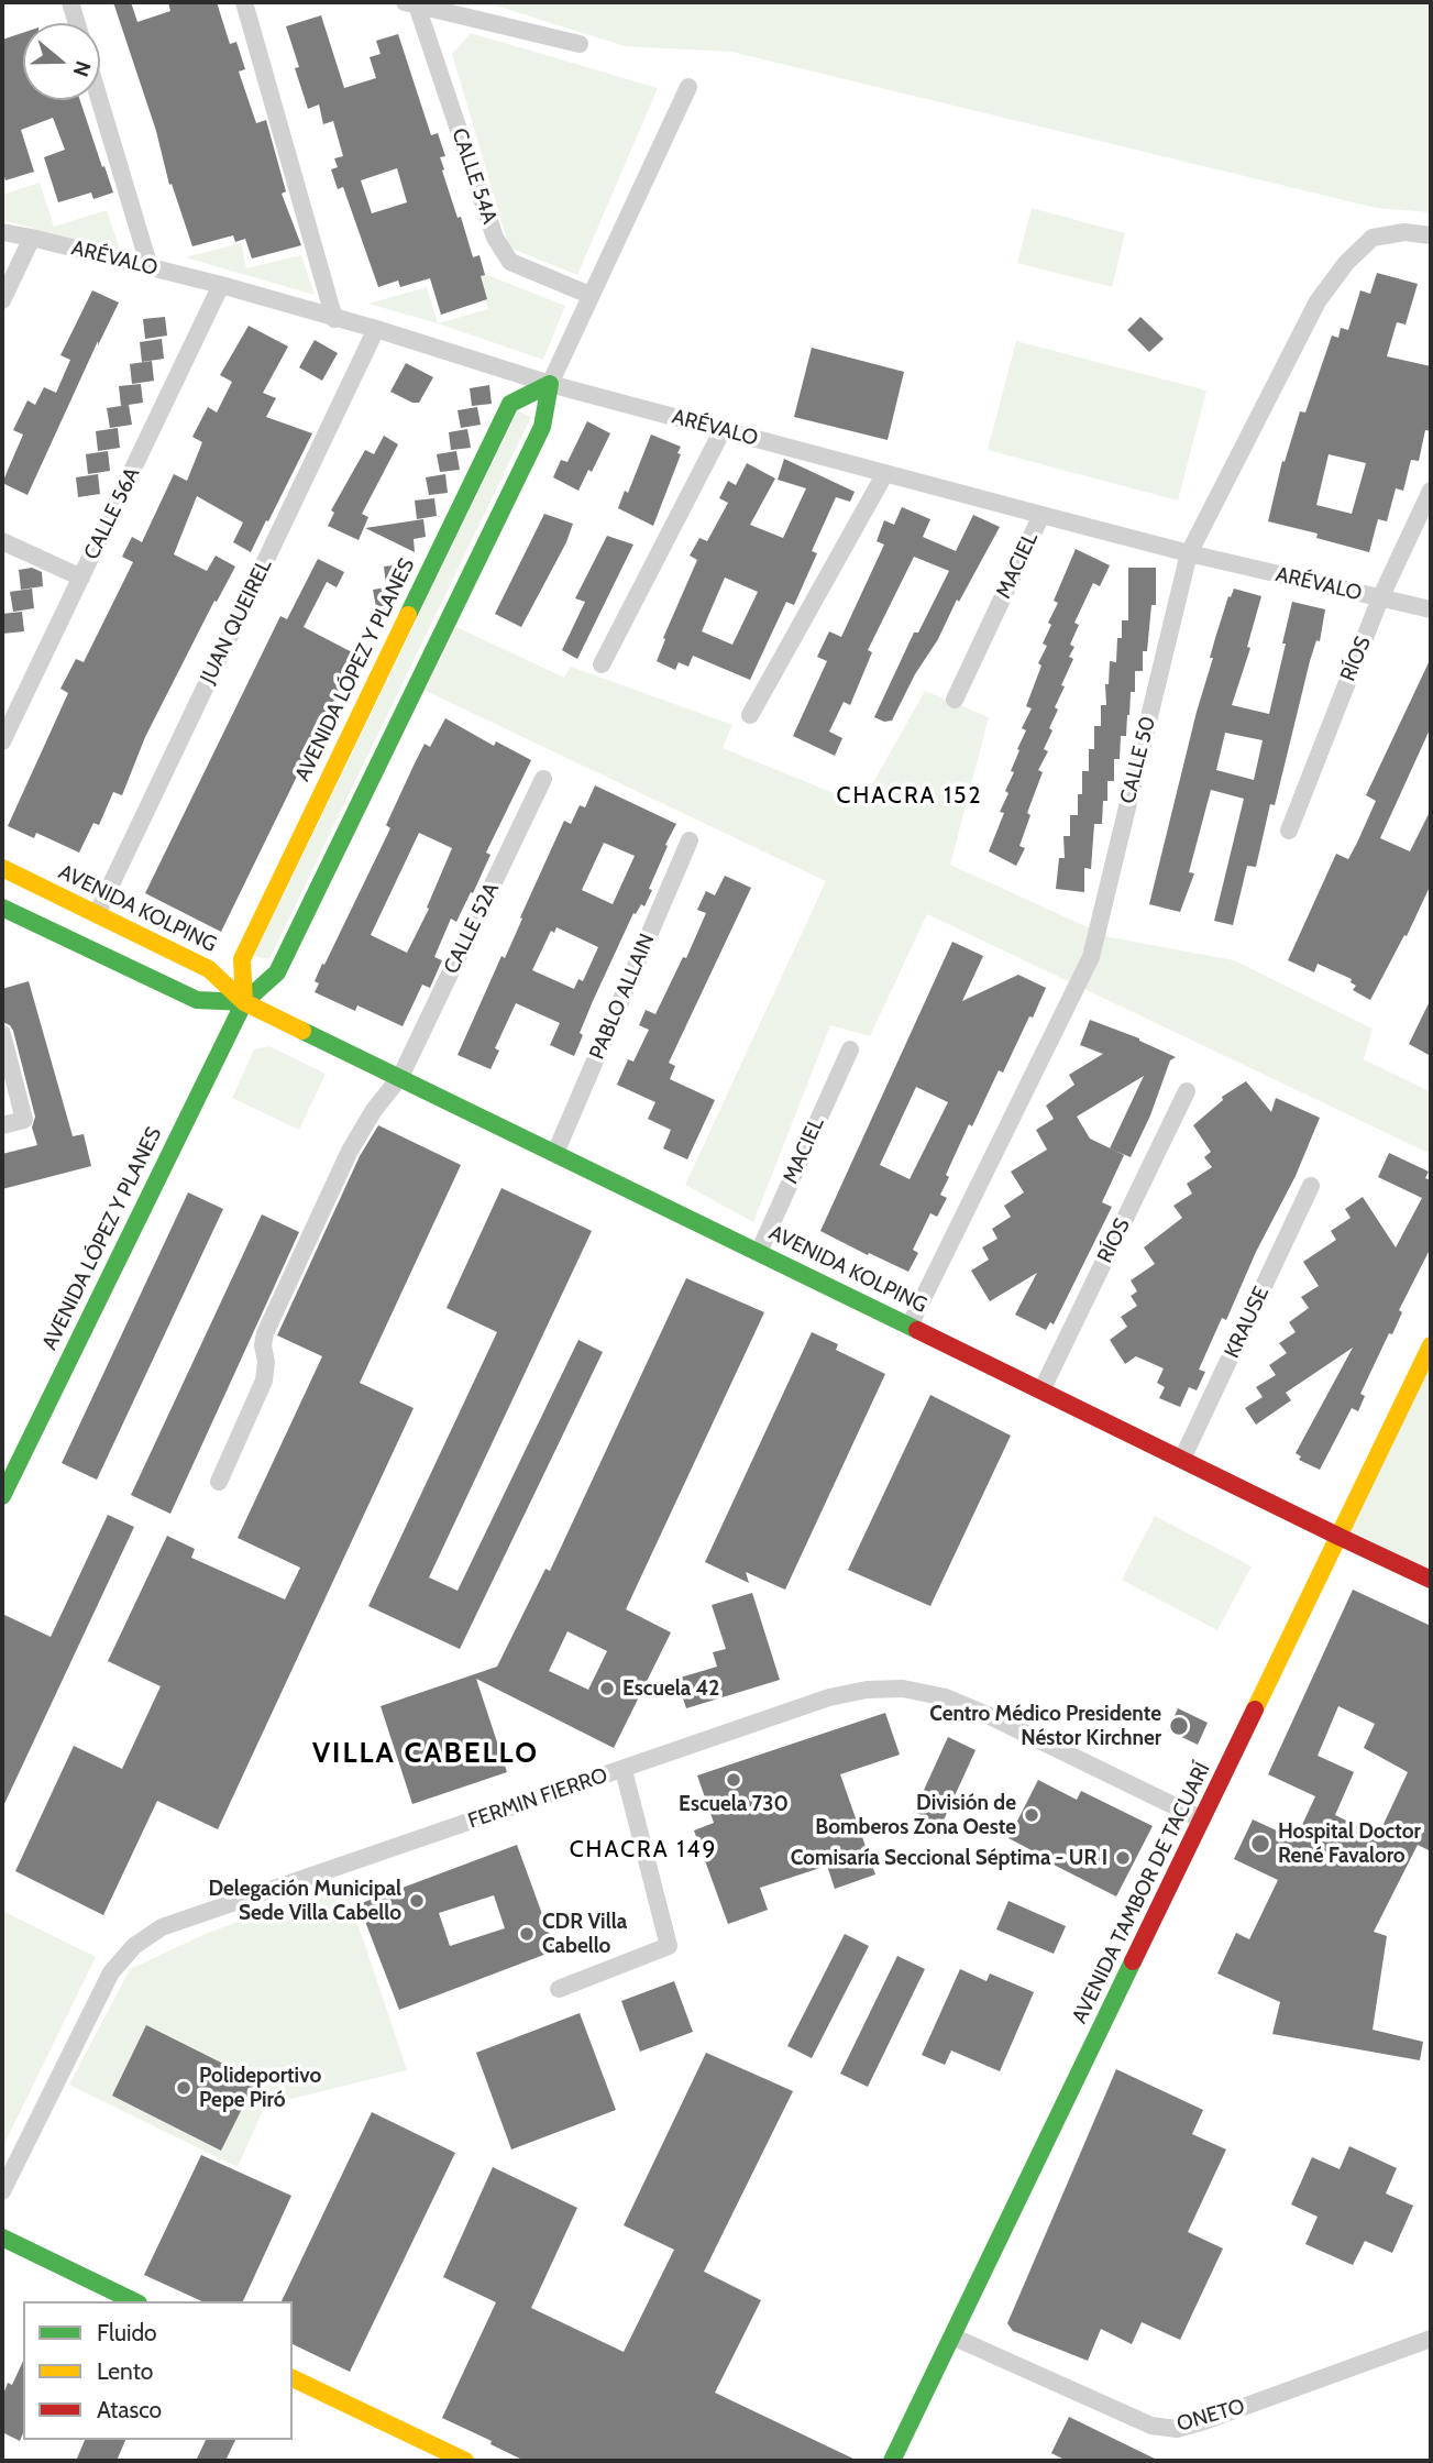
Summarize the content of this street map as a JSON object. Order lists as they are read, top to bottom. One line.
{"streets":{"main road":["AVENIDA LÓPEZ Y PLANES","AVENIDA KOLPING","AVENIDA TAMBOR DE TACUARÍ"],"street":["CALLE 54A","ARÉVALO","CALLE 56A","MACIEL","JUAN QUEIREL","RÍOS","CALLE 50","CALLE 52A","PABLO ALLAIN","KRAUSE","FERMIN FIERRO","ONETO"]},"crossings":[["CALLE 54A","AVENIDA LÓPEZ Y PLANES"],["ARÉVALO","CALLE 56A"],["ARÉVALO","MACIEL"],["ARÉVALO","JUAN QUEIREL"],["ARÉVALO","RÍOS"],["ARÉVALO","AVENIDA LÓPEZ Y PLANES"],["ARÉVALO","CALLE 50"],["MACIEL","AVENIDA KOLPING"],["JUAN QUEIREL","AVENIDA KOLPING"],["RÍOS","AVENIDA KOLPING"],["AVENIDA LÓPEZ Y PLANES","AVENIDA KOLPING"],["CALLE 50","AVENIDA KOLPING"],["AVENIDA KOLPING","CALLE 52A"],["AVENIDA KOLPING","PABLO ALLAIN"],["AVENIDA KOLPING","KRAUSE"],["AVENIDA KOLPING","AVENIDA TAMBOR DE TACUARÍ"],["FERMIN FIERRO","AVENIDA TAMBOR DE TACUARÍ"],["AVENIDA TAMBOR DE TACUARÍ","ONETO"]],"districts":["CHACRA 152","VILLA CABELLO","CHACRA 149"],"places":["Escuela 42","Centro Médico Presidente Néstor Kirchner","Escuela 730","División de Bomberos Zona Oeste","Hospital Doctor René Favaloro","Comisaría Seccional Séptima - UR I","Delegación Municipal Sede Villa Cabello","CDR Villa Cabello","Polideportivo Pepe Piró"],"legend":["Fluido","Lento","Atasco"],"north":"right"}
